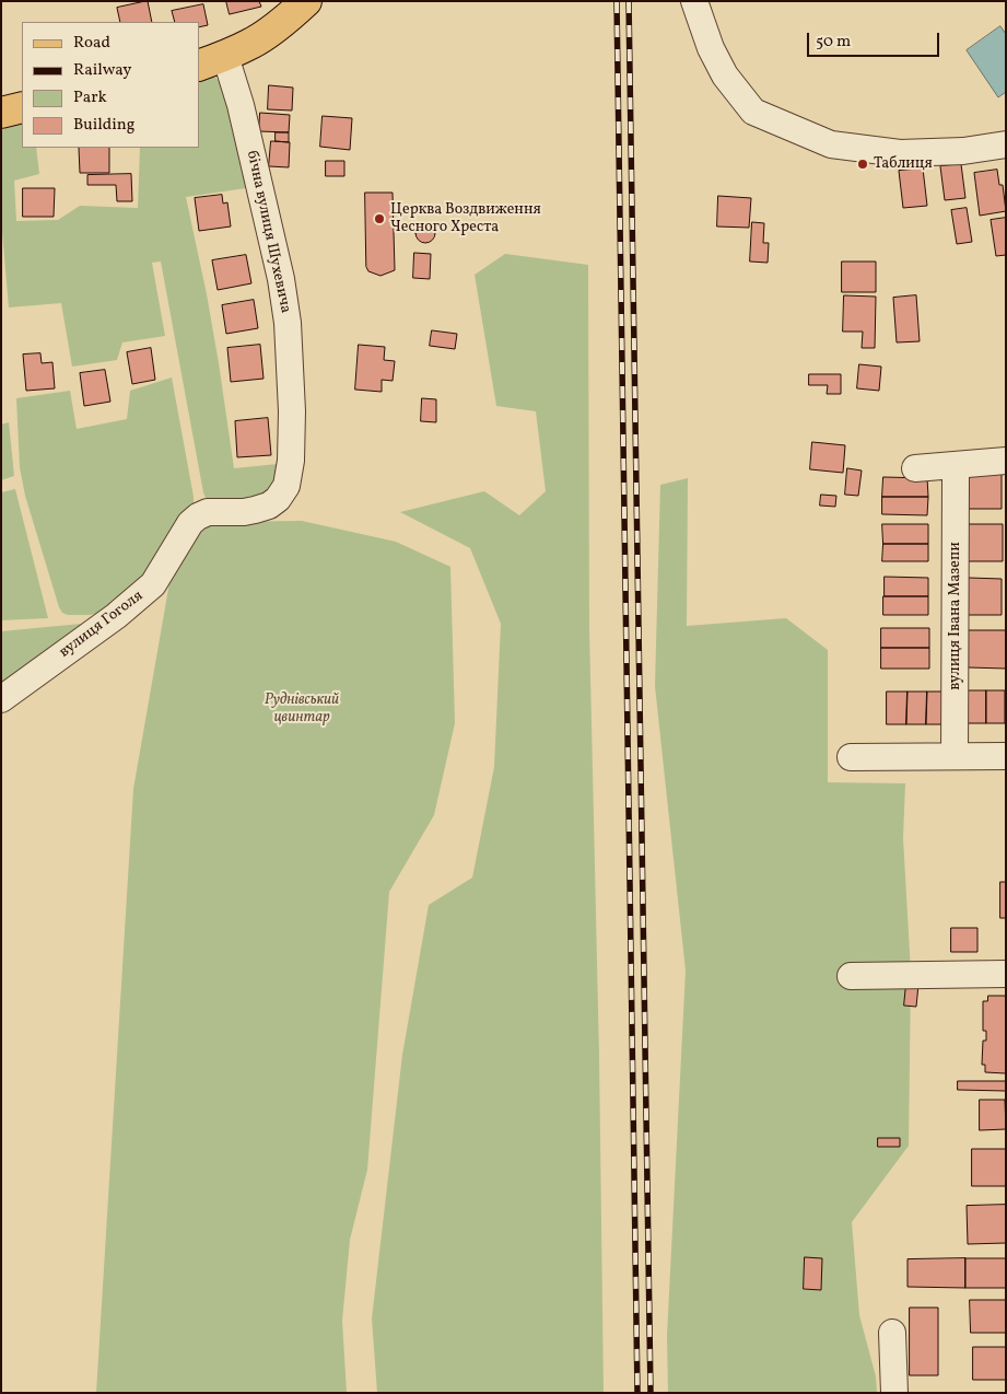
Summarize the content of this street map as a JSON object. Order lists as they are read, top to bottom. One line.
{"streets":{"street":["бічна вулиця Шухевича","вулиця Івана Мазепи","вулиця Гоголя"]},"crossings":[["бічна вулиця Шухевича","вулиця Гоголя"]],"parks":["Руднівський цвинтар"],"places":["Таблиця","Церква Воздвиження Чесного Хреста"],"legend":["Road","Railway","Park","Building"],"scale_bar":"50 m"}
